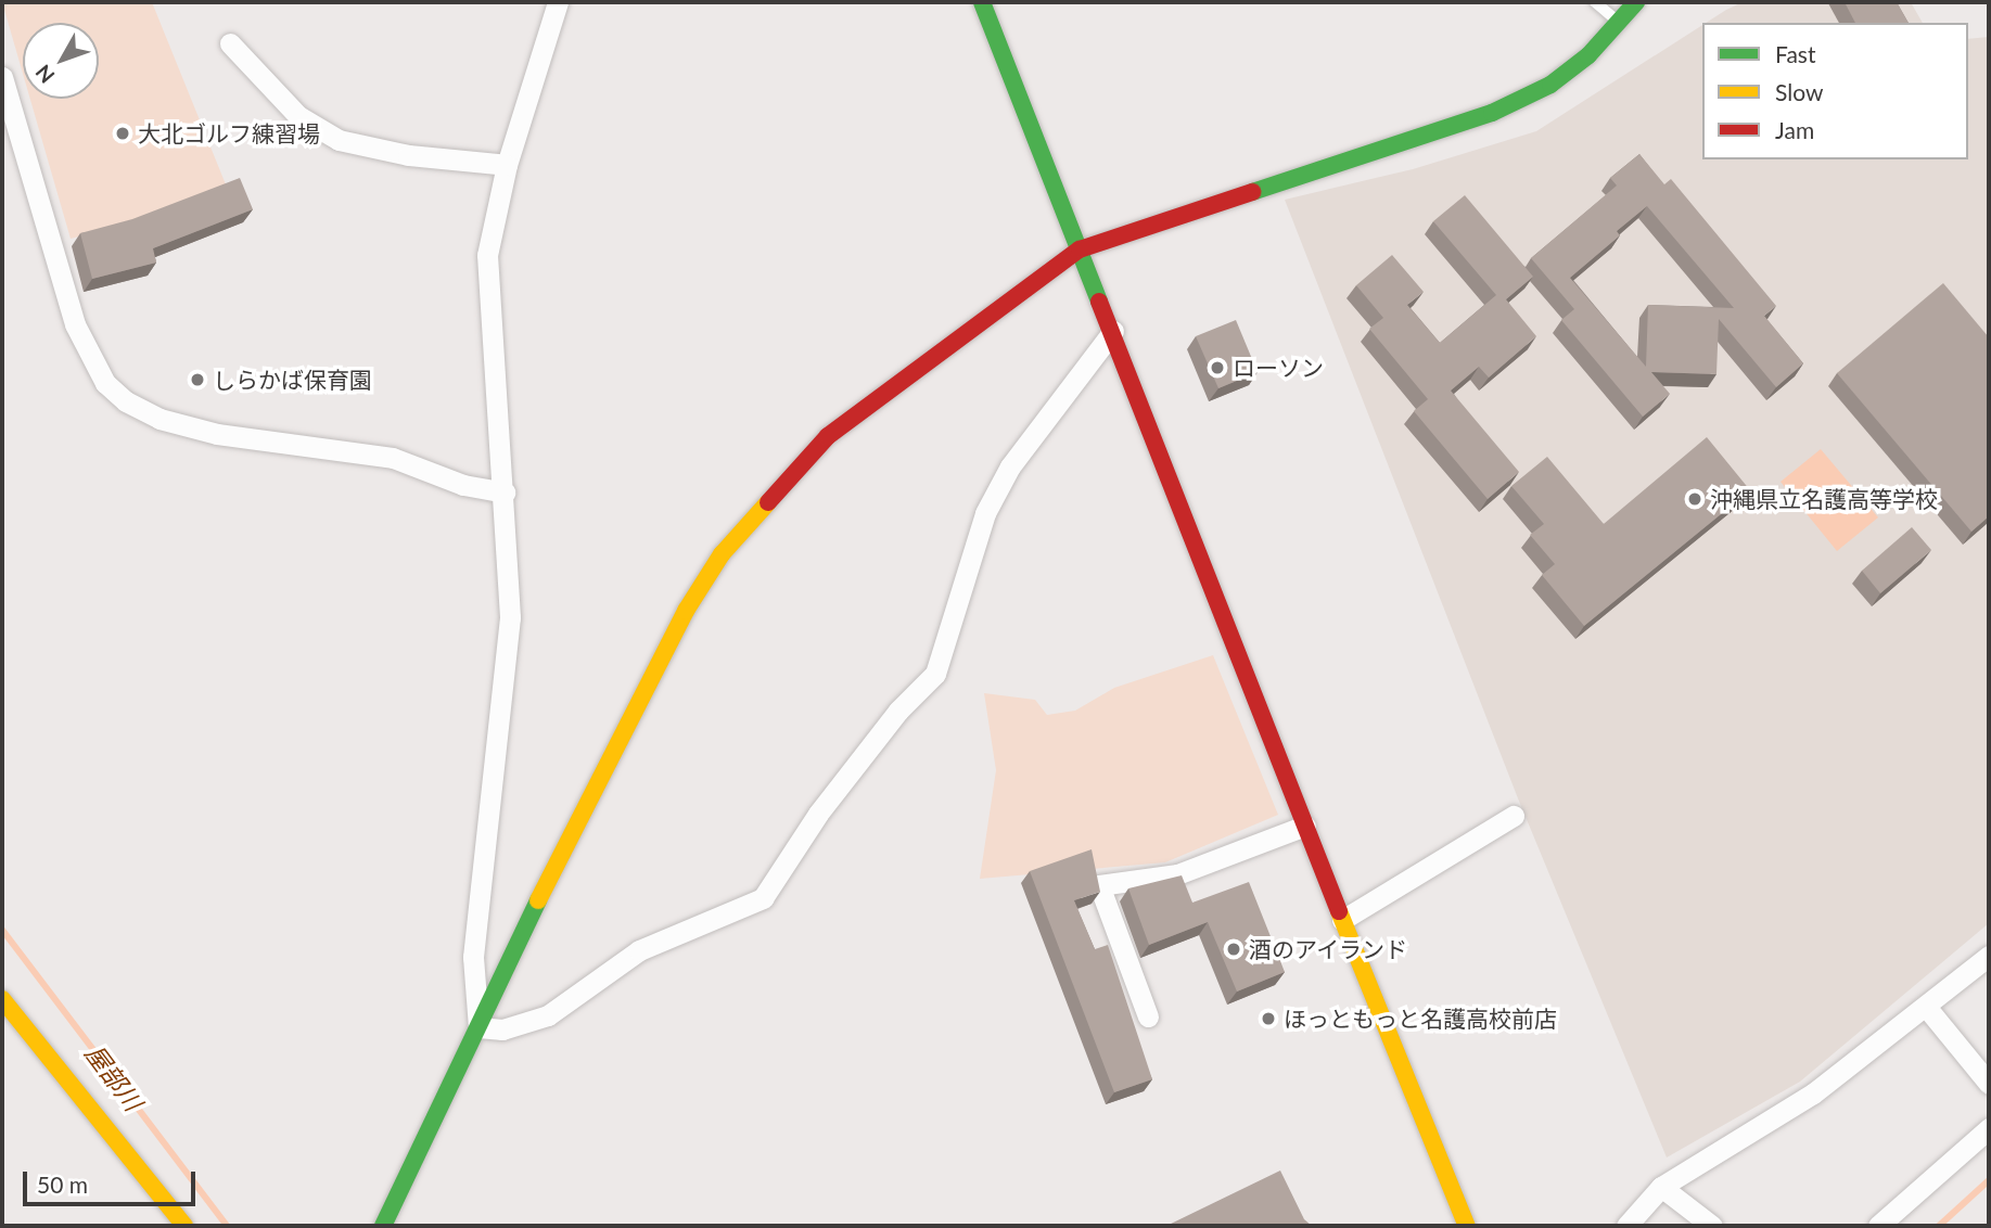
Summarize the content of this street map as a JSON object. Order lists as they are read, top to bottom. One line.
{"water":["屋部川"],"places":["大北ゴルフ練習場","ローソン","しらかば保育園","沖縄県立名護高等学校","酒のアイランド","ほっともっと名護高校前店"],"legend":["Fast","Slow","Jam"],"scale_bar":"50 m","north":"bottom left"}
